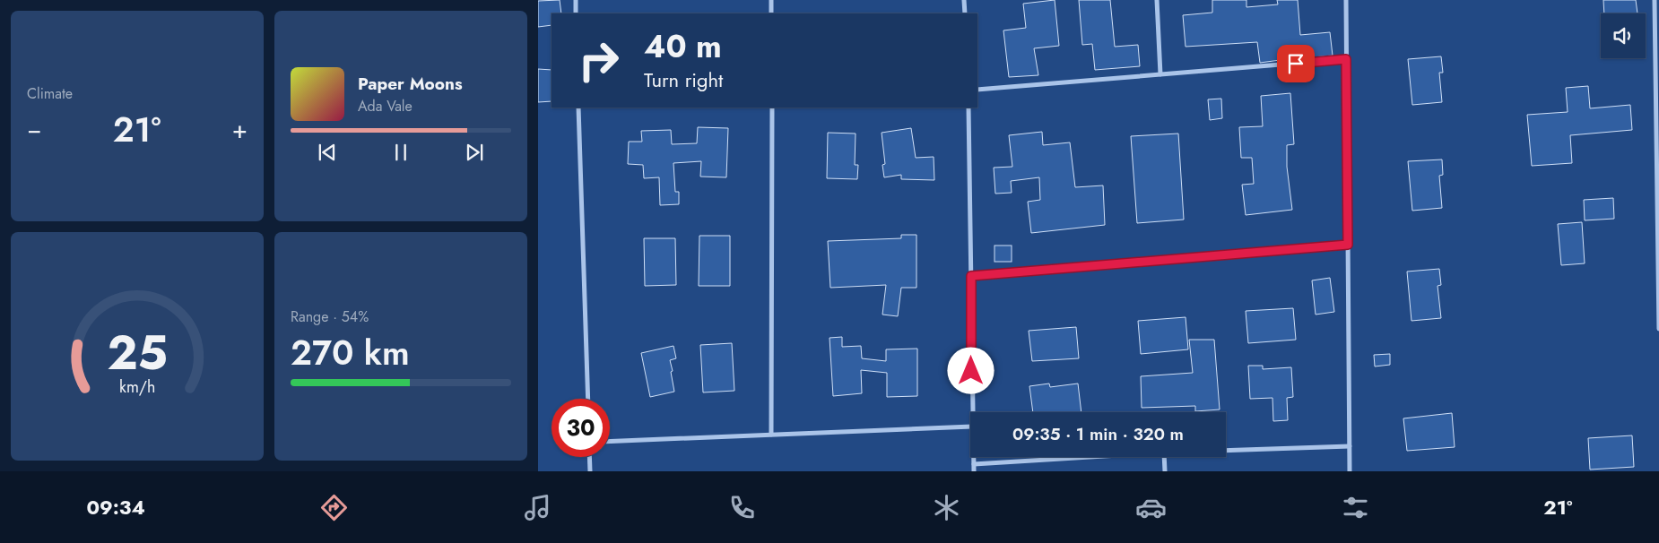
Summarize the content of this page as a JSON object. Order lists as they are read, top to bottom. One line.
{"page":{"tile":["Climate",["Range · 54%","270 km"]],"turn":["40 m","Turn right"],"song":["Paper Moons","Ada Vale"],"heat":["−","21°","+"],"limit":"30","trip":"09:35 · 1 min · 320 m","tabs":["09:34","21°"],"gauge":["25","km/h"]}}
